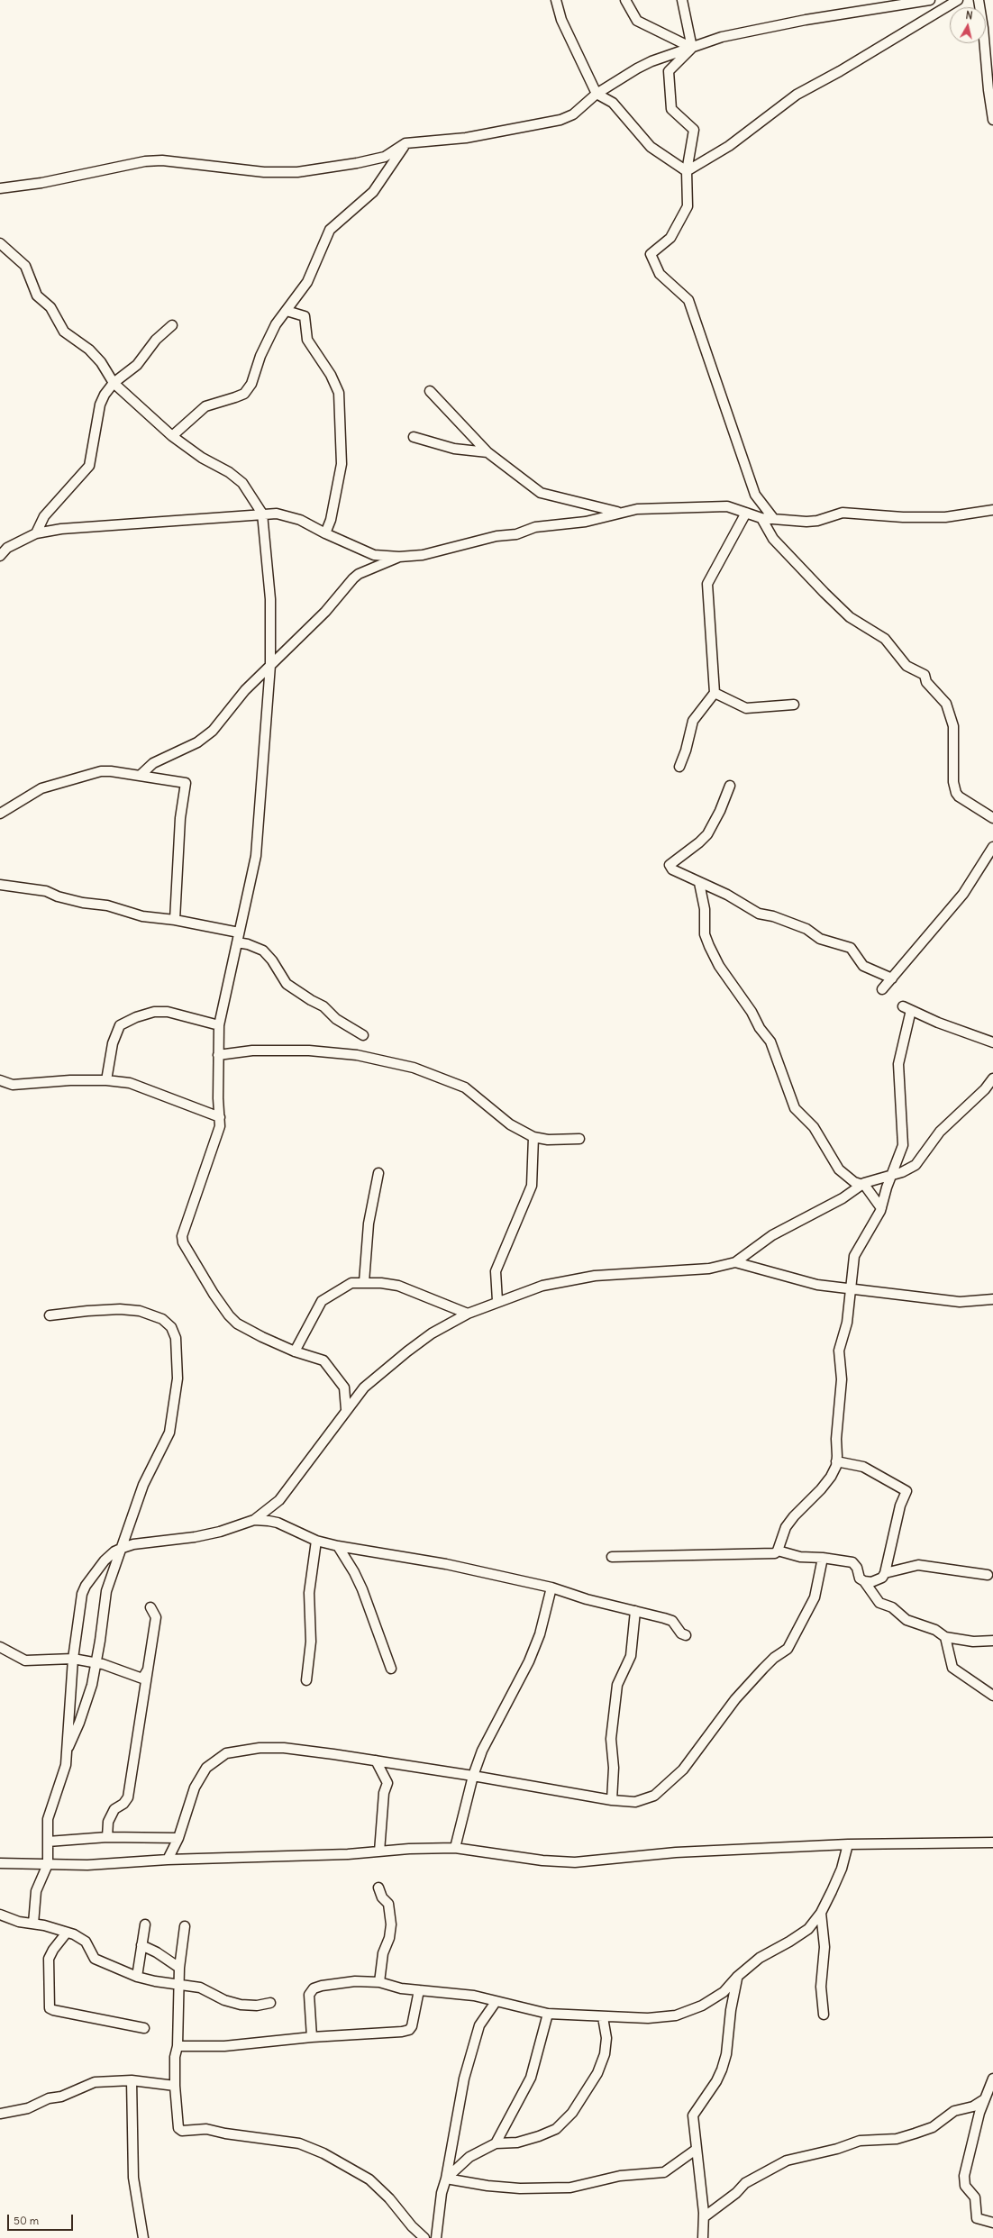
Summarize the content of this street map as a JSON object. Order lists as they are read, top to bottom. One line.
{"scale_bar":"50 m","north":"top"}
